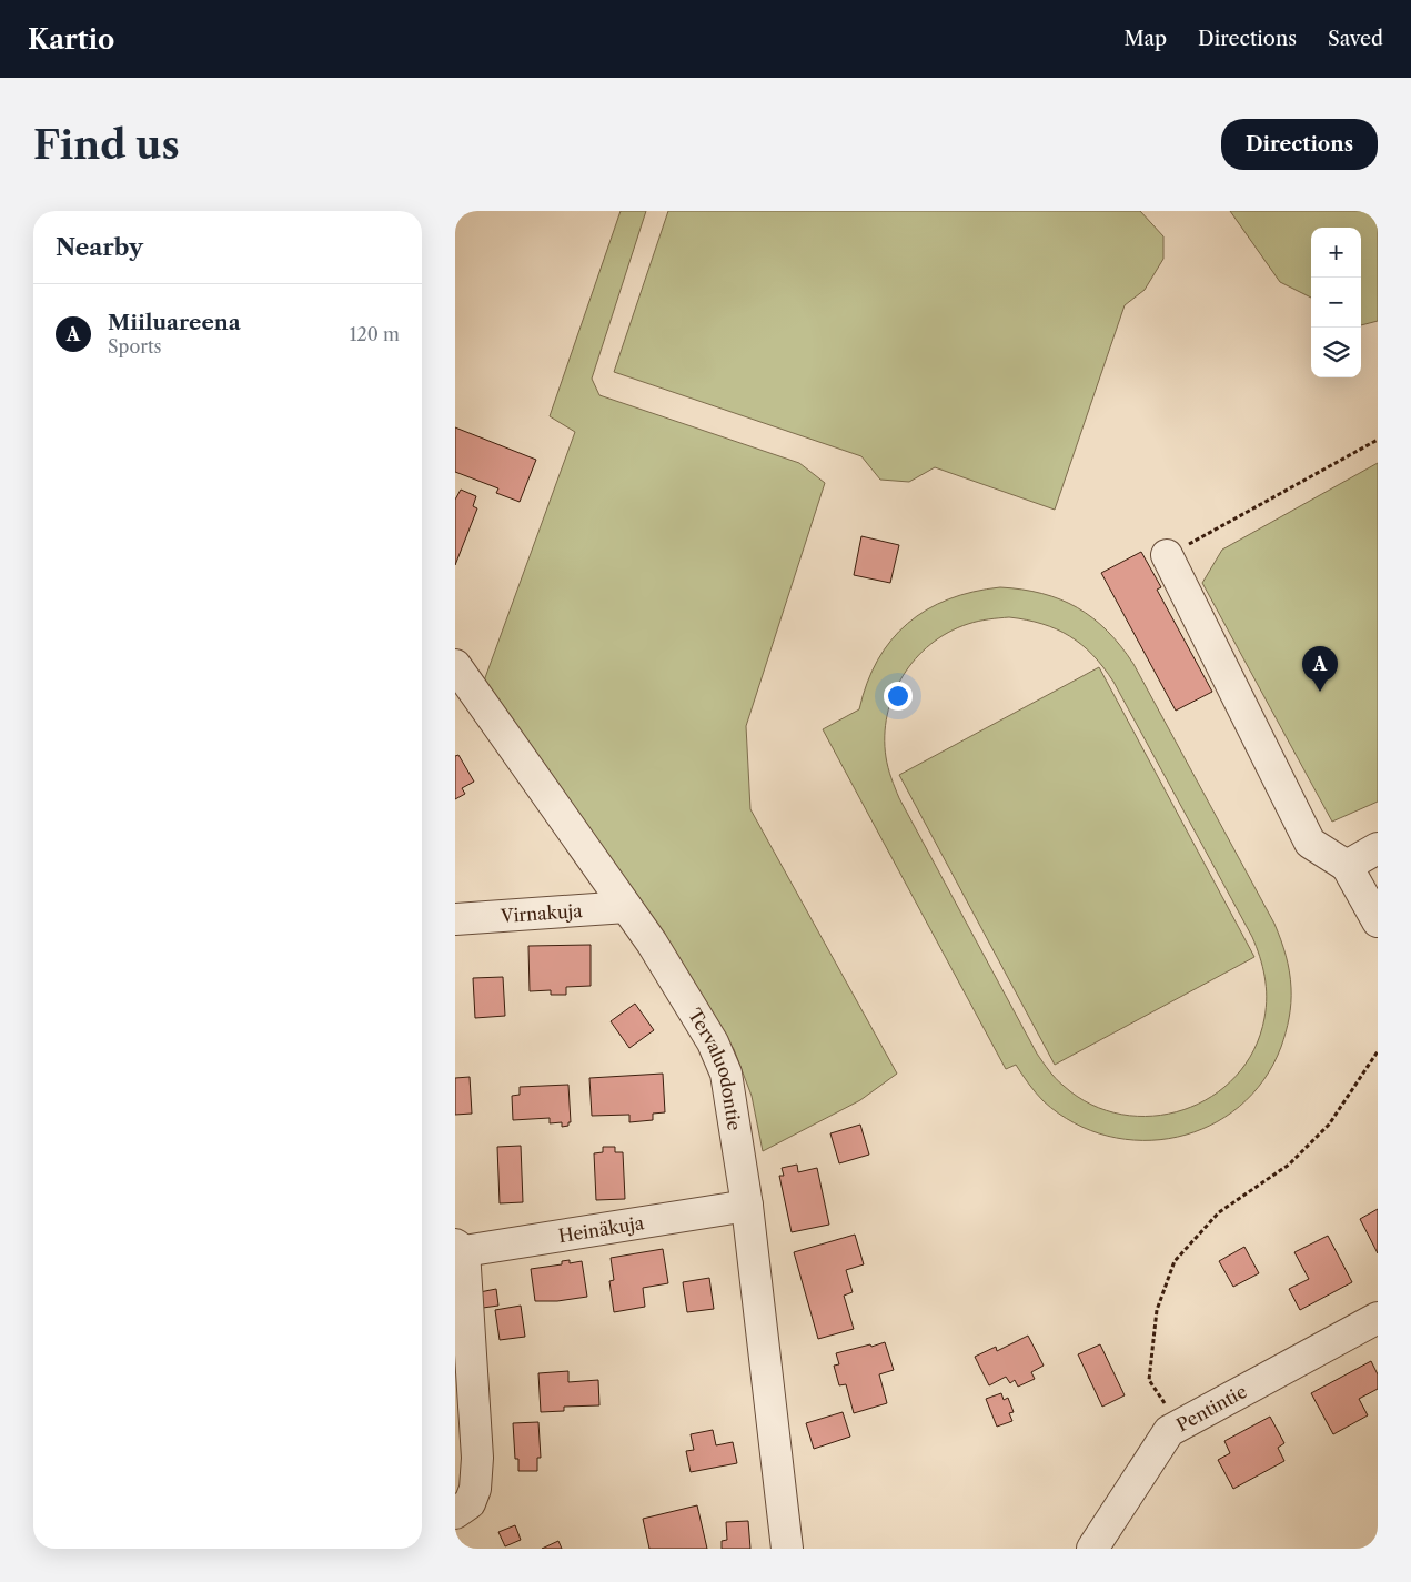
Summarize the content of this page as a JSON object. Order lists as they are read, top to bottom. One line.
{"streets":{"street":["Virnakuja","Tervaluodontie","Heinäkuja","Pentintie"]},"crossings":[["Virnakuja","Tervaluodontie"],["Tervaluodontie","Heinäkuja"]],"page":{"header":"Kartio","nav":["Map","Directions","Saved"],"buttons":"Directions","title":"Find us","heading":"Nearby","map_buttons":["+","−"],"list":[{"mark":"A","name":"Miiluareena","note":"Sports","value":"120 m"}],"pins":"A"}}
